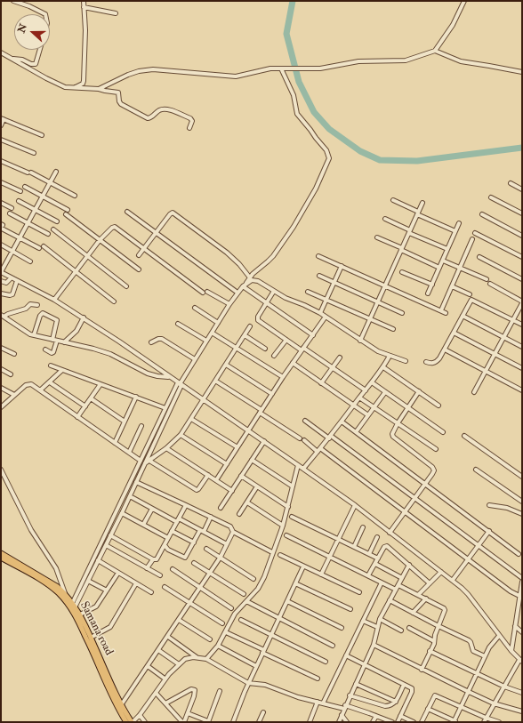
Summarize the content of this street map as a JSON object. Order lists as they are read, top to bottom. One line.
{"streets":{"main road":["Samana road"]},"north":"left"}
